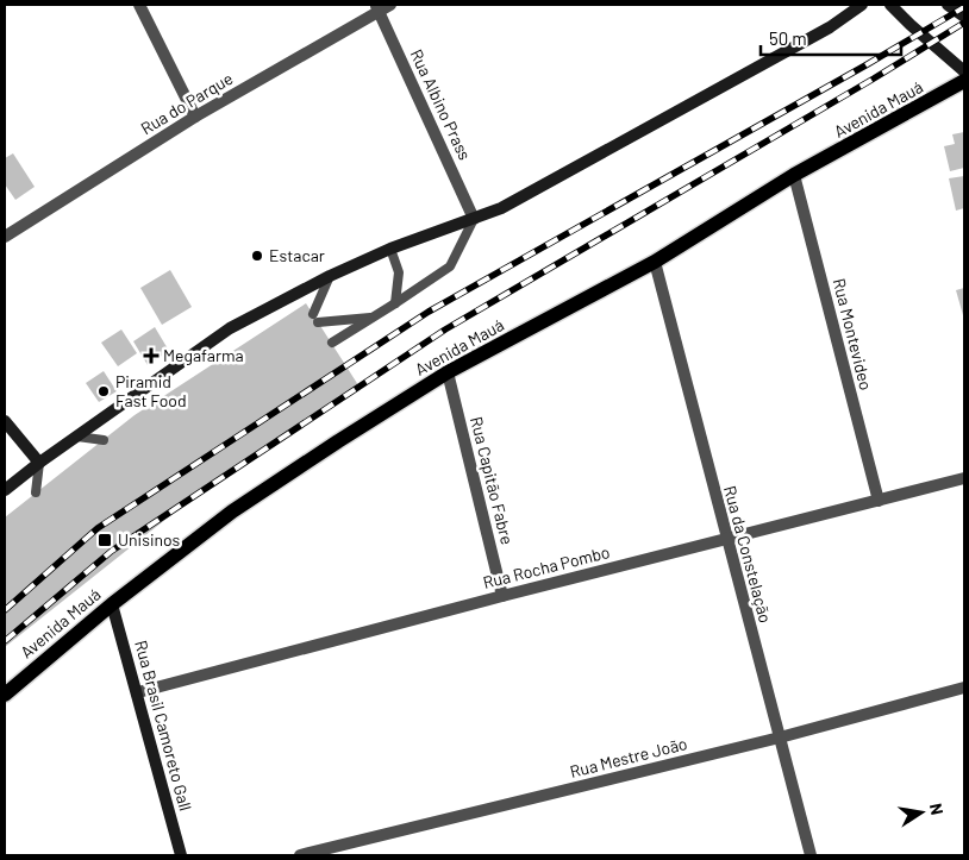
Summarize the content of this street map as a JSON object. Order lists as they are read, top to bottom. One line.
{"streets":{"main road":["Avenida Mauá","Rua Brasil Camoreto Gall"],"street":["Rua do Parque","Rua Albino Prass","Rua Montevideo","Rua Capitão Fabre","Rua da Constelação","Rua Rocha Pombo","Rua Mestre João"]},"crossings":[["Rua do Parque","Rua Albino Prass"],["Avenida Mauá","Rua Montevideo"],["Avenida Mauá","Rua Capitão Fabre"],["Avenida Mauá","Rua da Constelação"],["Avenida Mauá","Rua Brasil Camoreto Gall"],["Rua Montevideo","Rua Rocha Pombo"],["Rua Capitão Fabre","Rua Rocha Pombo"],["Rua da Constelação","Rua Rocha Pombo"],["Rua da Constelação","Rua Mestre João"],["Rua Rocha Pombo","Rua Brasil Camoreto Gall"]],"places":{"other":["Estacar","Piramid Fast Food"],"health":["Megafarma"],"transit":["Unisinos"]},"scale_bar":"50 m","north":"right"}
